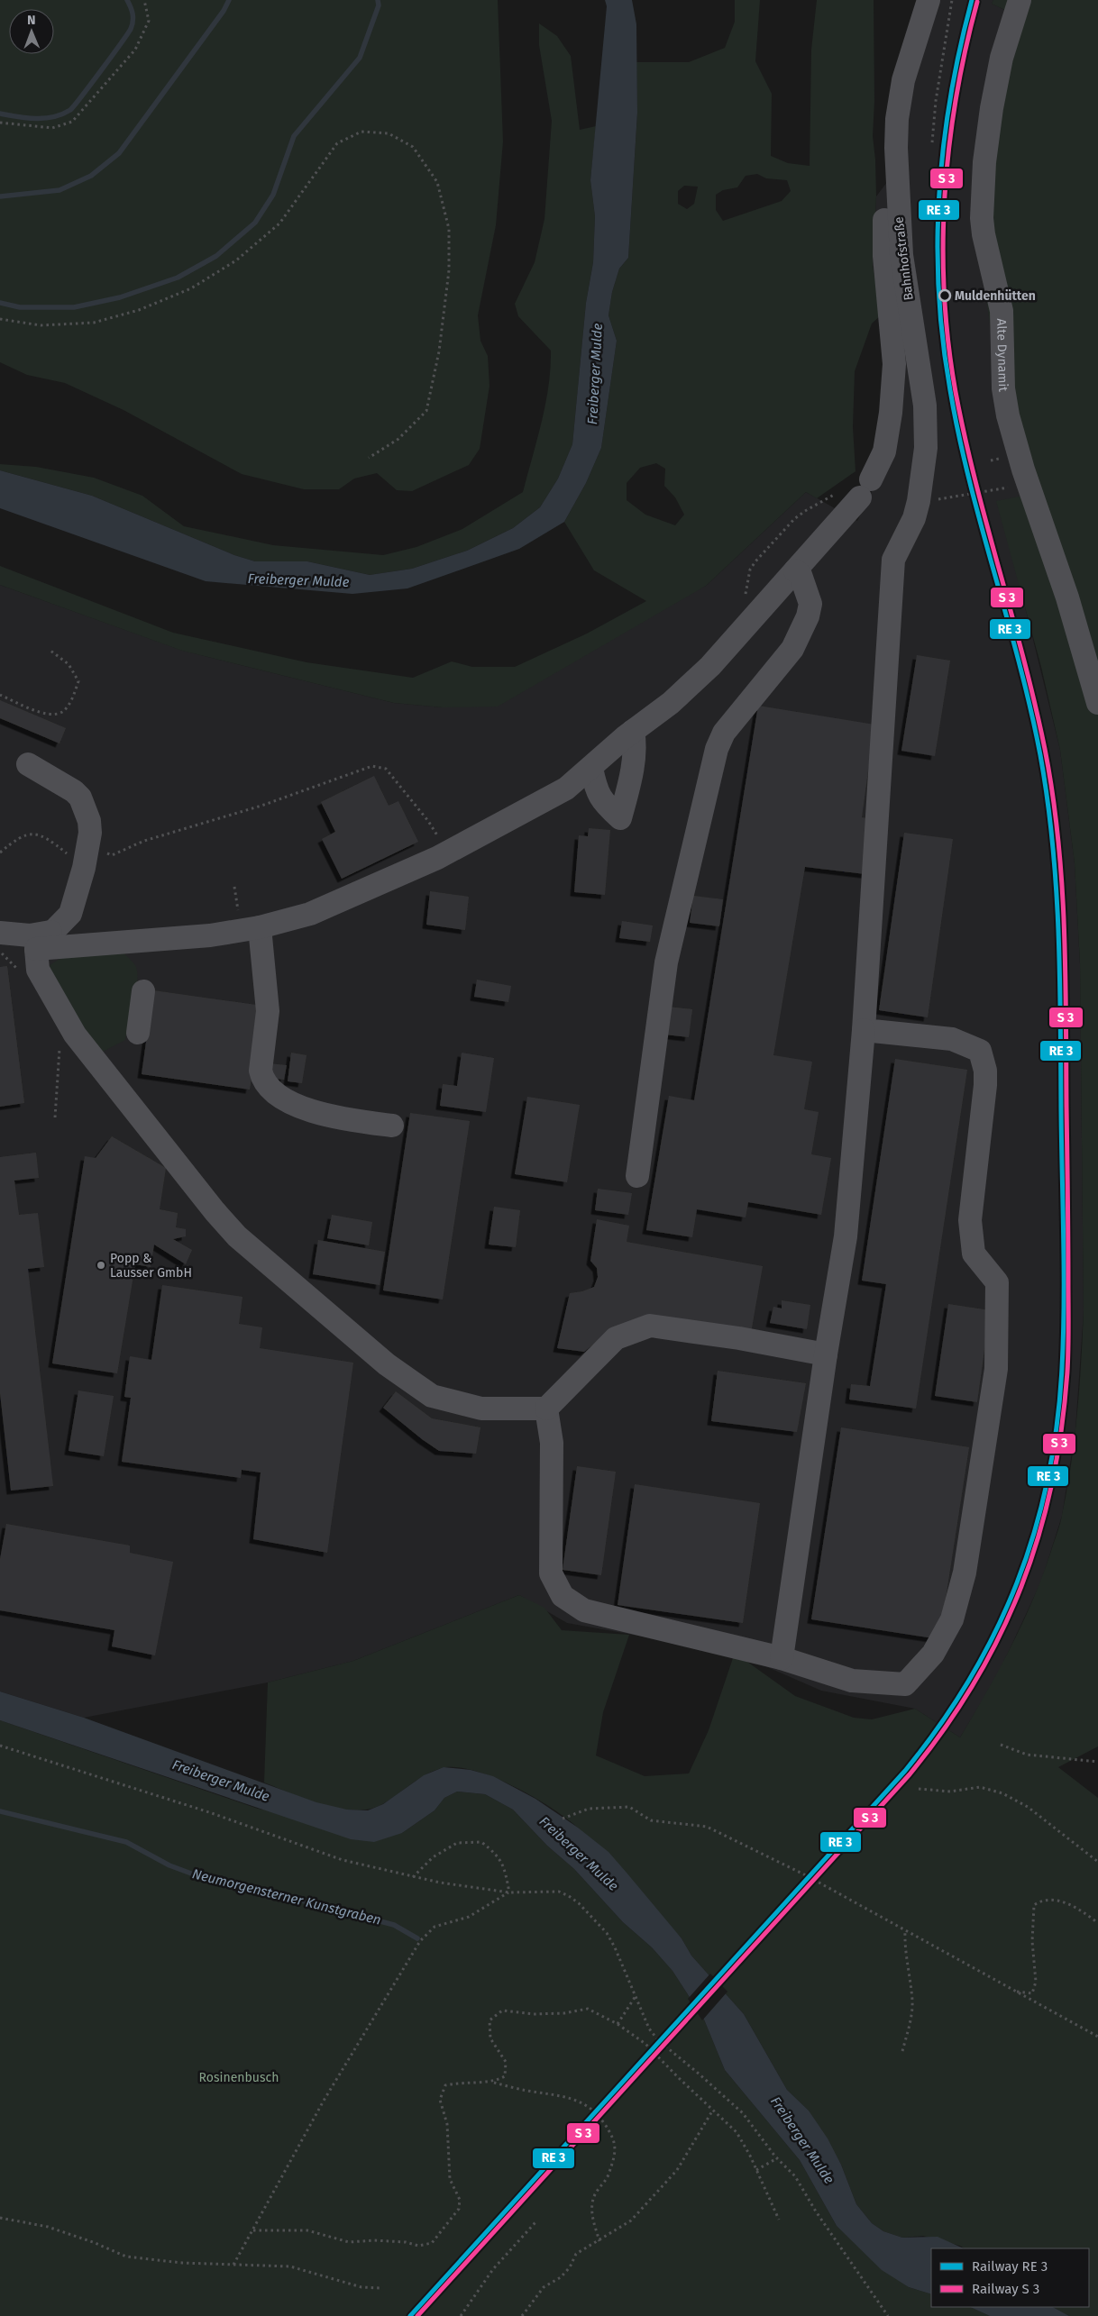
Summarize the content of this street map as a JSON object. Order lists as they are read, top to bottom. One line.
{"streets":{"street":["Bahnhofstraße","Alte Dynamit"]},"water":["Freiberger Mulde","Neumorgensterner Kunstgraben"],"parks":["Rosinenbusch"],"places":["Muldenhütten","Popp & Lausser GmbH"],"legend":["Railway RE 3","Railway S 3"],"north":"top"}
